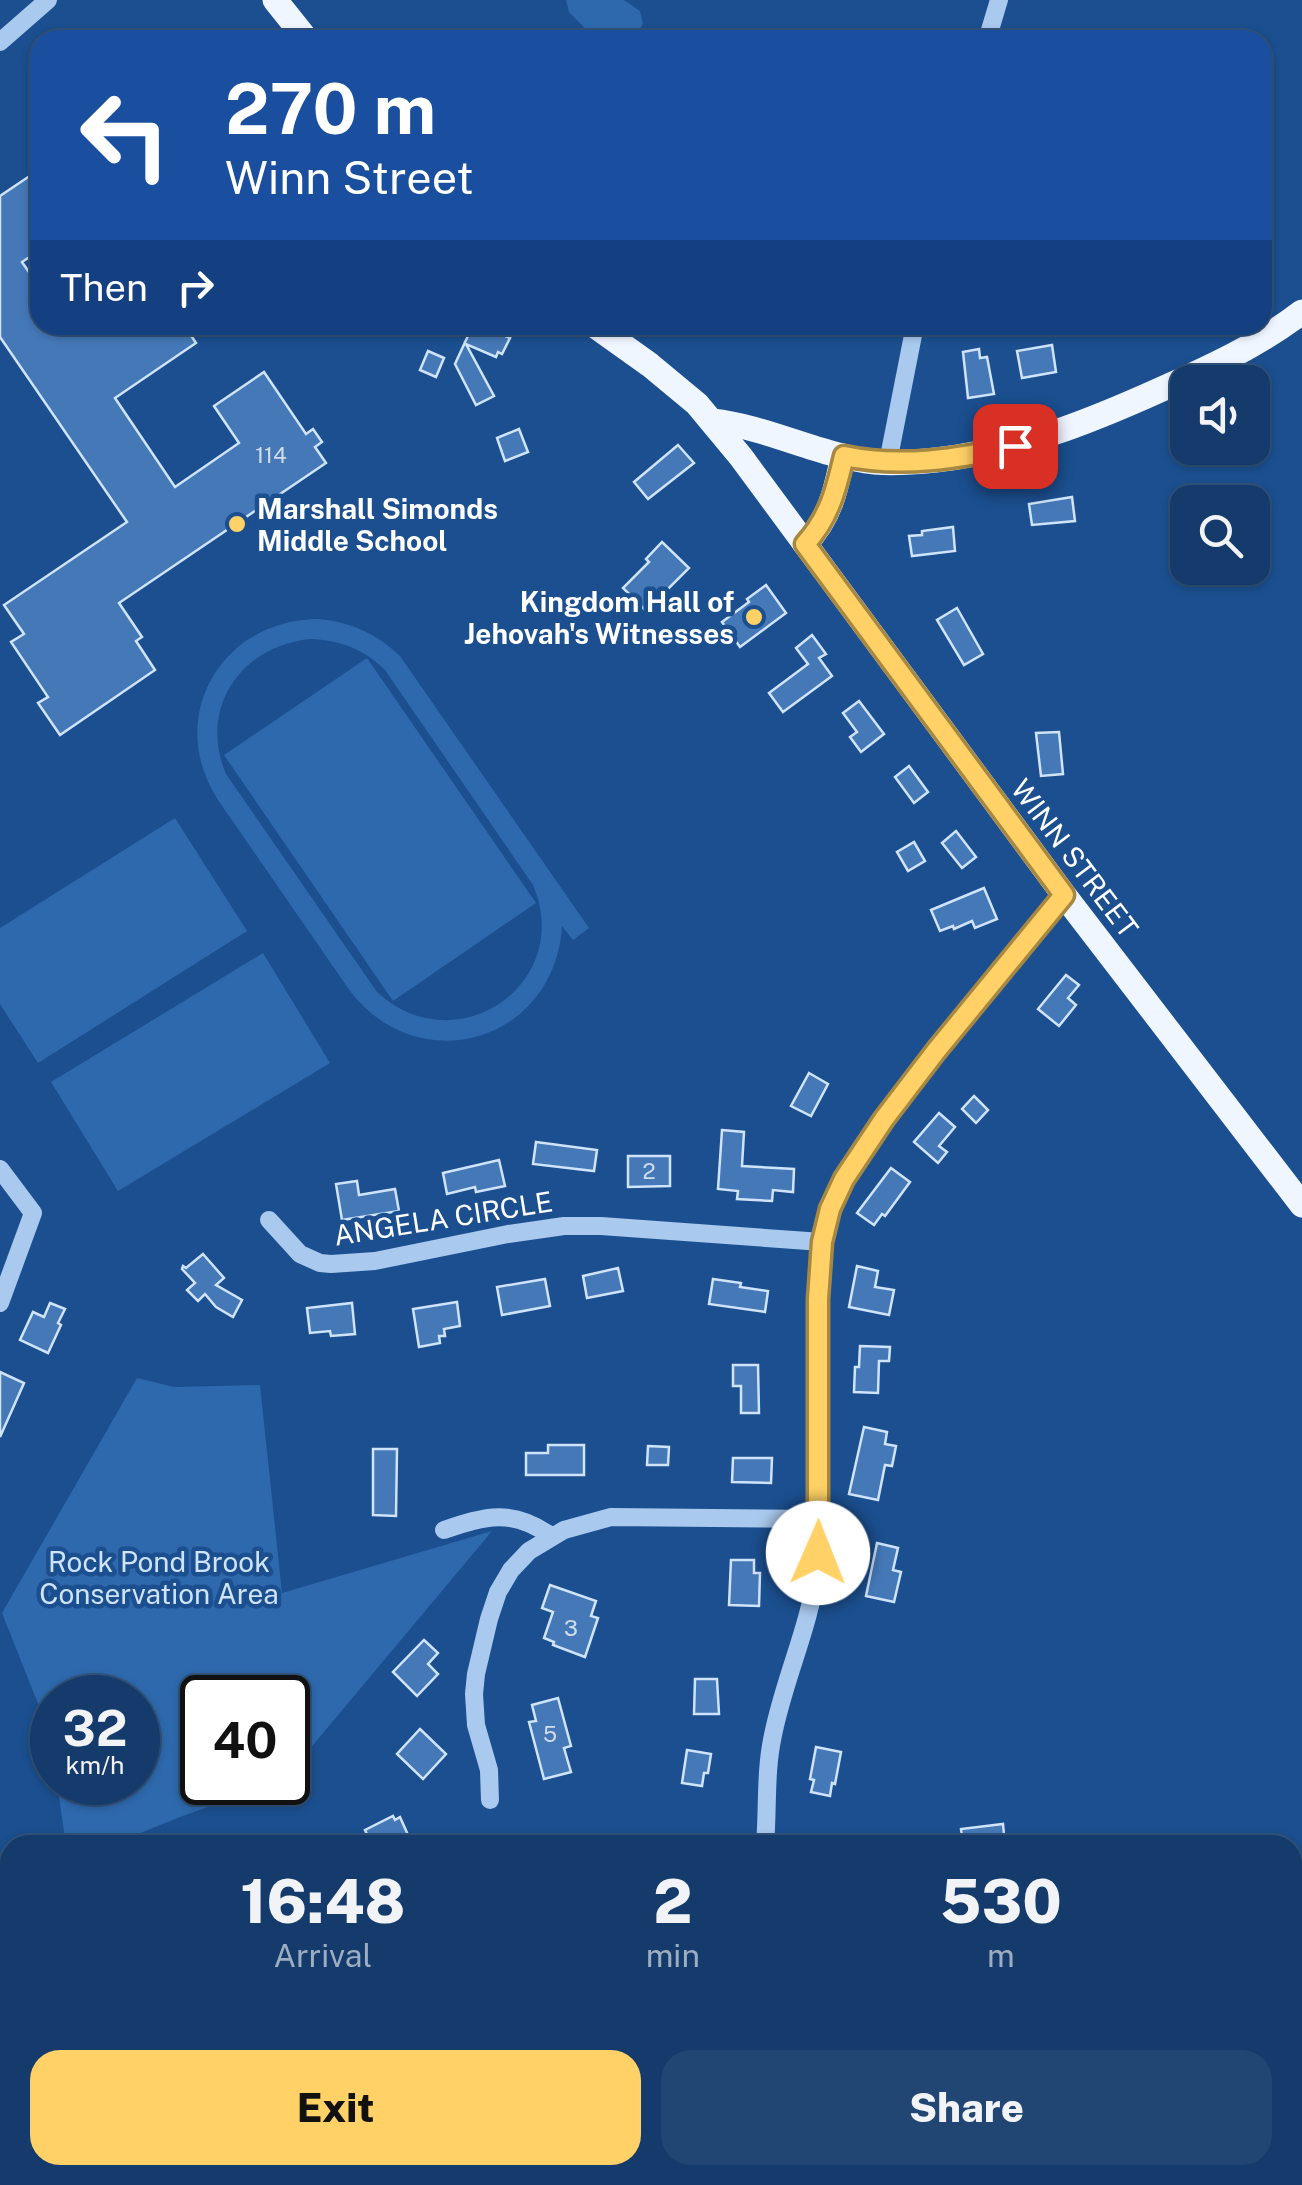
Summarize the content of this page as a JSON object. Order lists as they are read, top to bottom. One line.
{"streets":{"main road":["WINN STREET"],"street":["ANGELA CIRCLE"]},"parks":["Rock Pond Brook Conservation Area"],"places":["Marshall Simonds Middle School","Kingdom Hall of Jehovah's Witnesses"],"house_numbers":["114","2","3","5"],"page":{"turn":["270 m","Winn Street"],"then":"Then","speed":"32 km/h","limit":"40","eta":["16:48","Arrival","2","min","530","m"],"buttons":["Exit","Share"]}}
